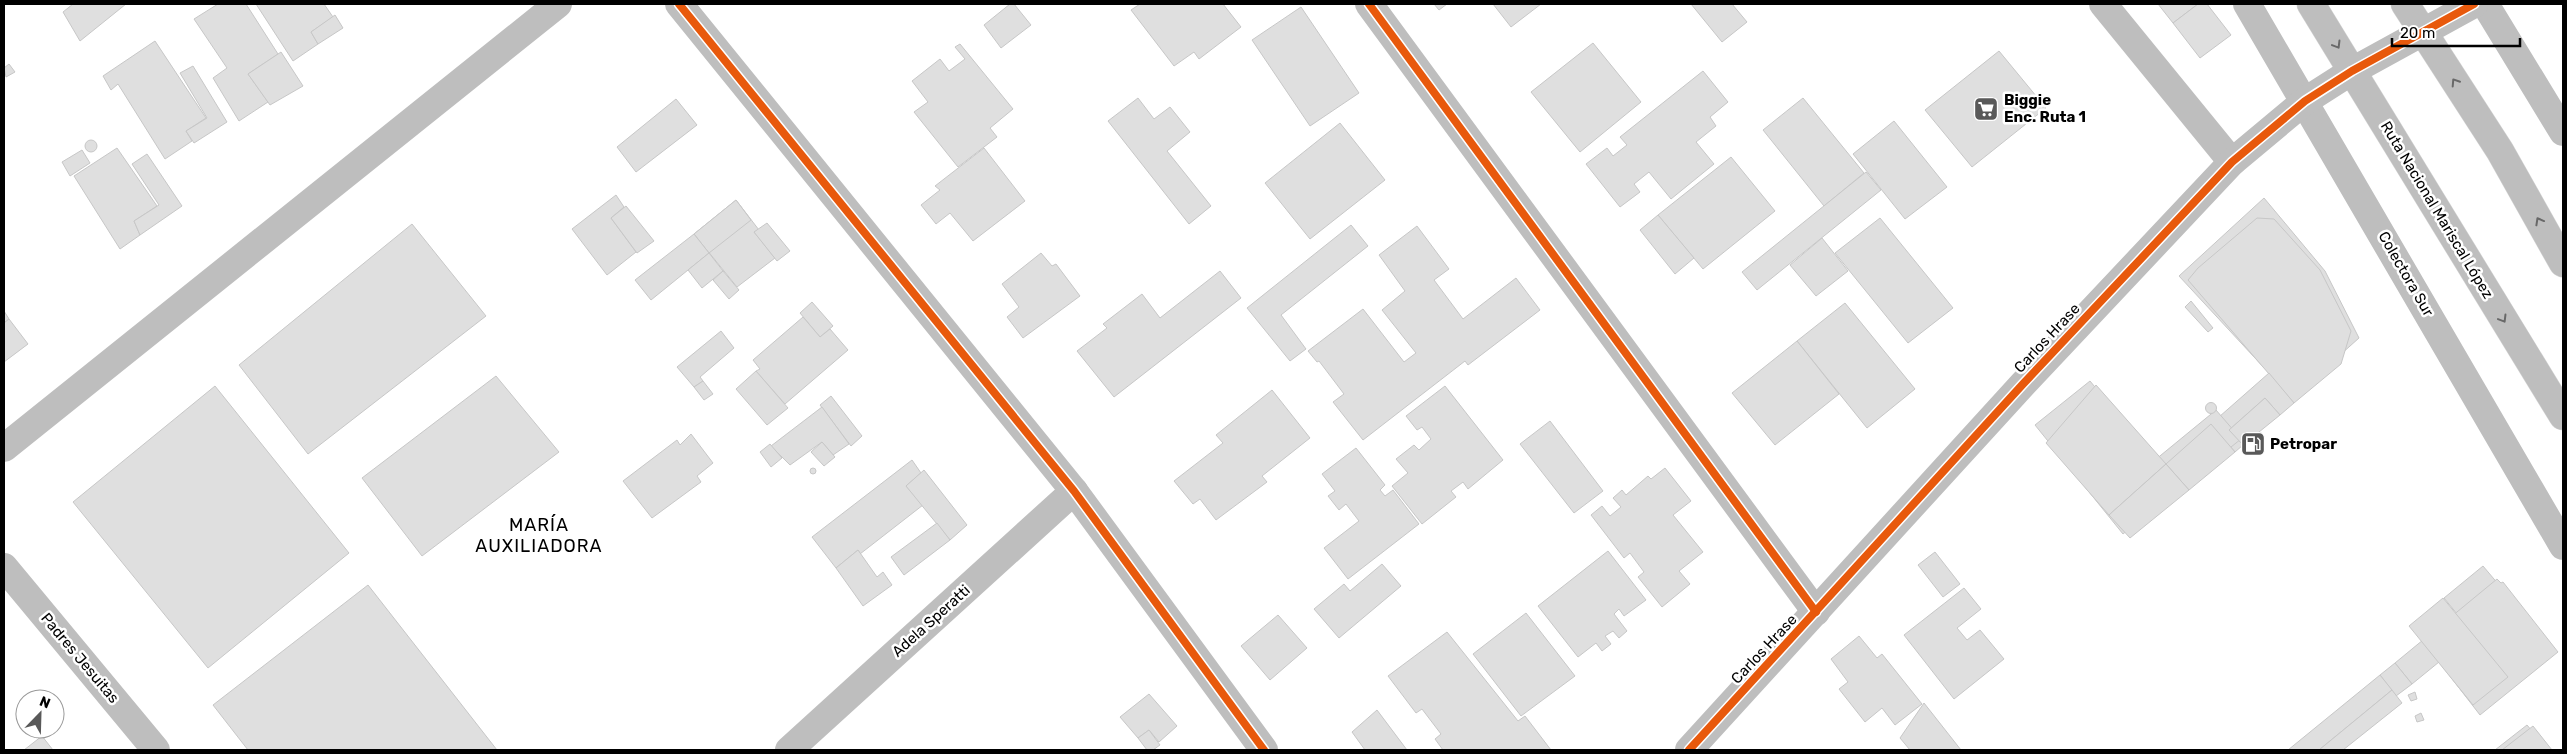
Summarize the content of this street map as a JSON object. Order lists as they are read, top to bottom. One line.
{"streets":{"main road":["Ruta Nacional Mariscal López","Colectora Sur","Carlos Hrase","Adela Speratti","Padres Jesuitas"]},"crossings":[["Ruta Nacional Mariscal López","Carlos Hrase"],["Colectora Sur","Carlos Hrase"]],"districts":["MARÍA AUXILIADORA"],"places":{"supermarket":["Biggie Enc. Ruta 1"],"fuel station":["Petropar"]},"scale_bar":"20 m","north":"top right"}
